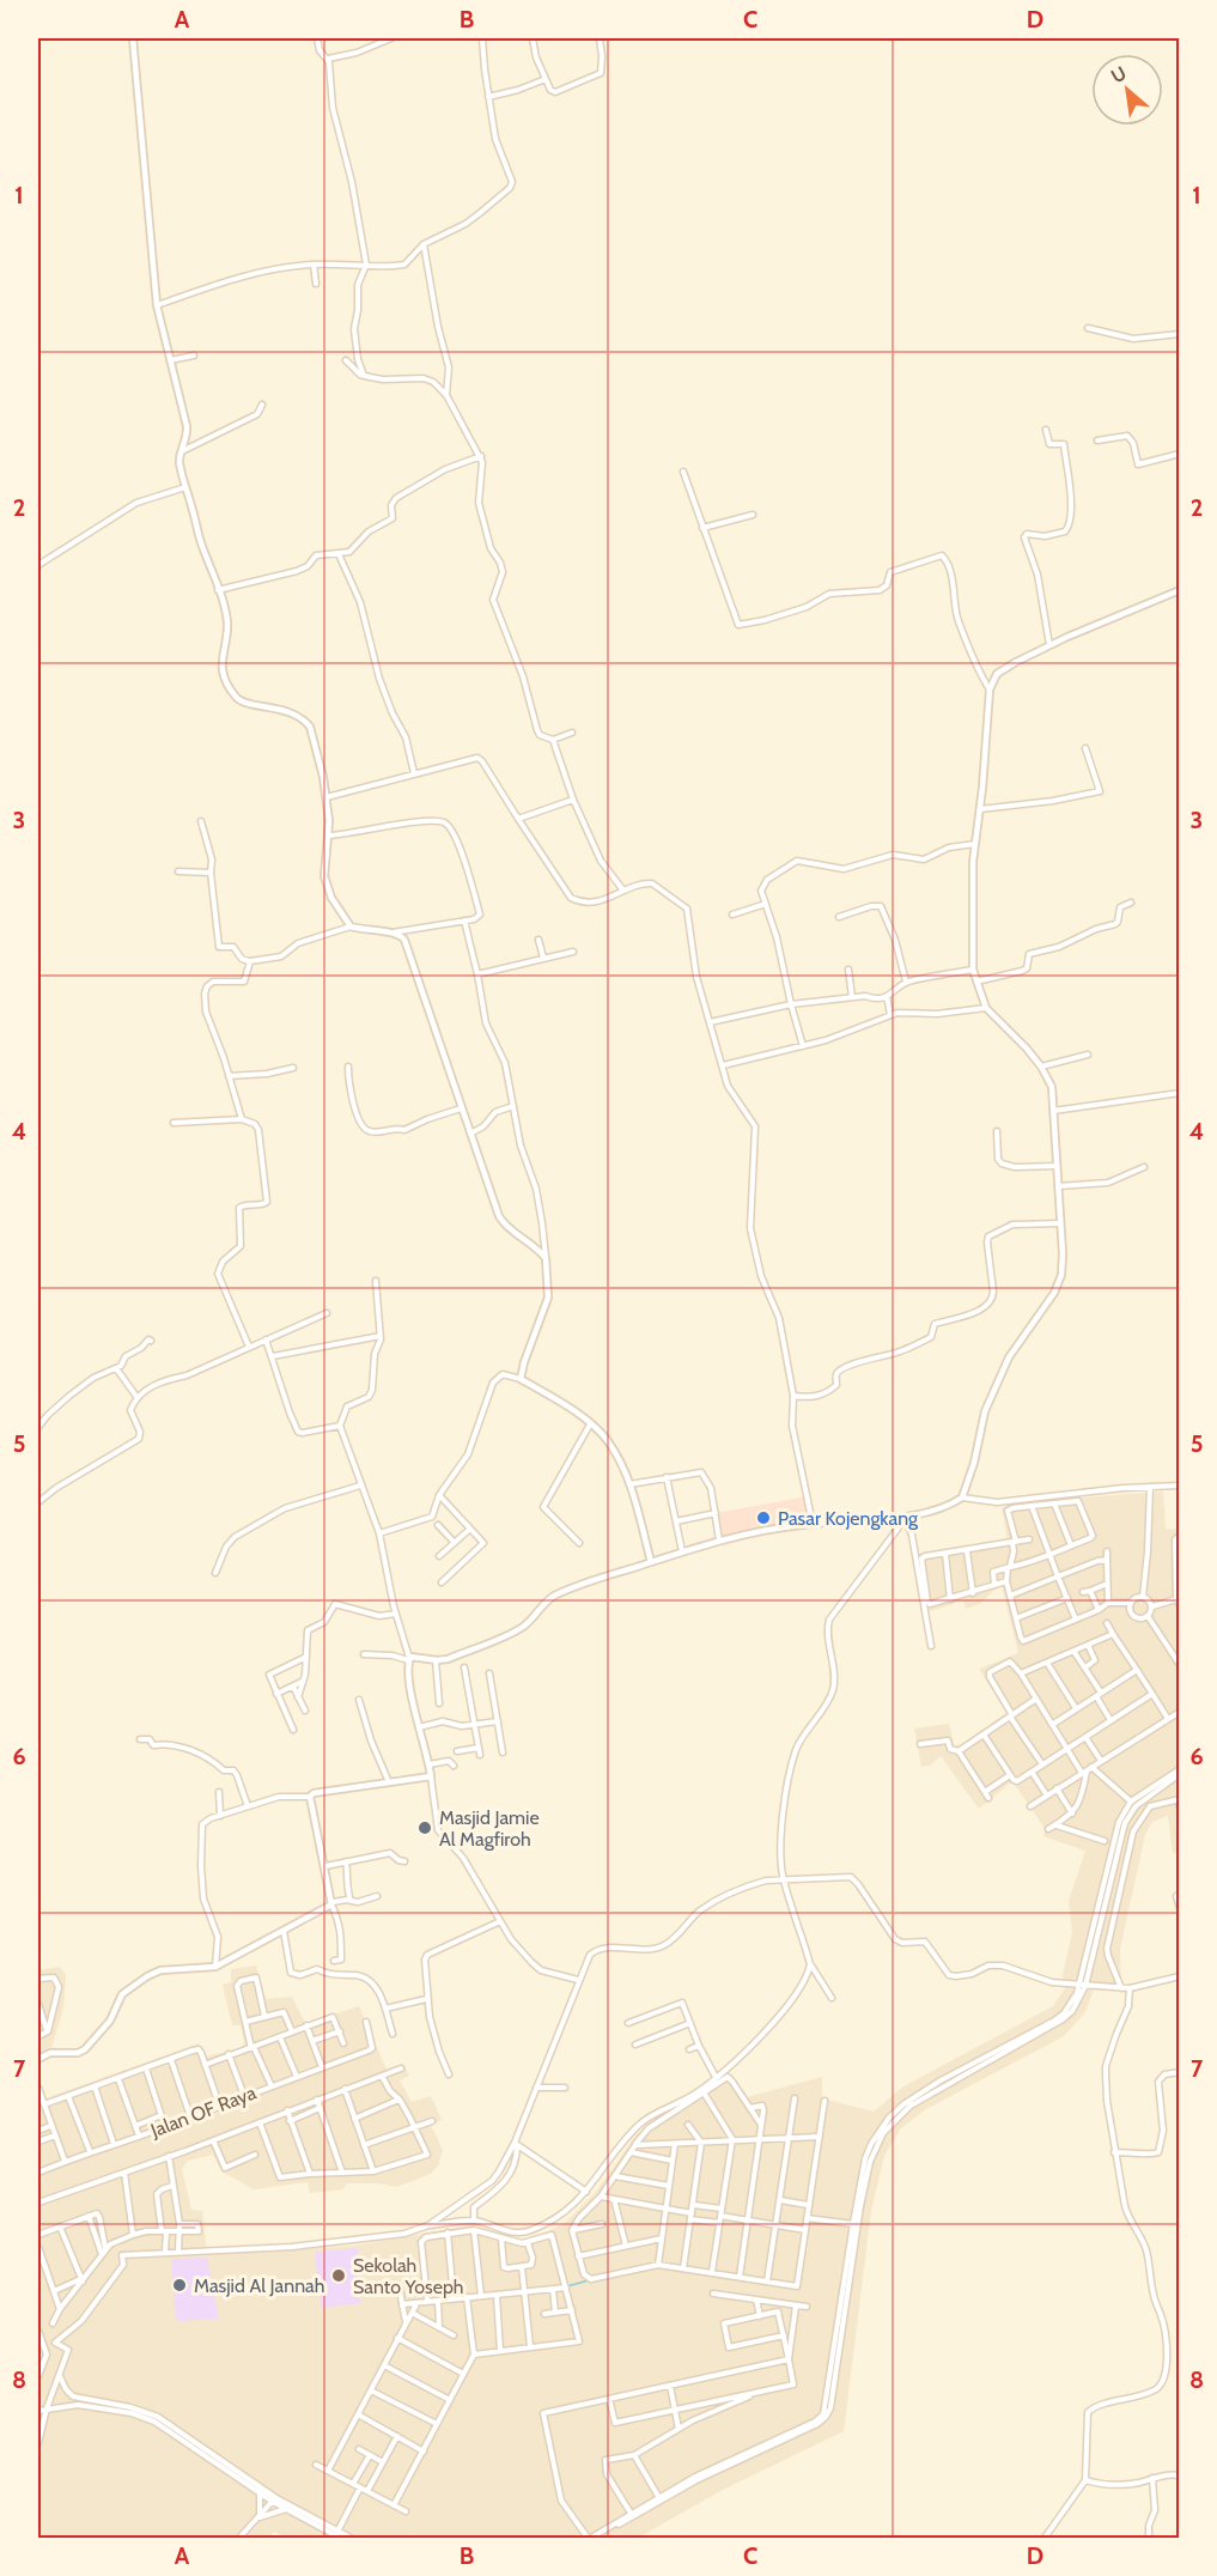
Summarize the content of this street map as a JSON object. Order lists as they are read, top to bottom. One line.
{"streets":{"street":["Jalan OF Raya"]},"places":["Pasar Kojengkang","Masjid Jamie Al Magfiroh","Sekolah Santo Yoseph","Masjid Al Jannah"],"north":"top left","grid":{"columns":["A","B","C","D"],"rows":["1","2","3","4","5","6","7","8"]}}
